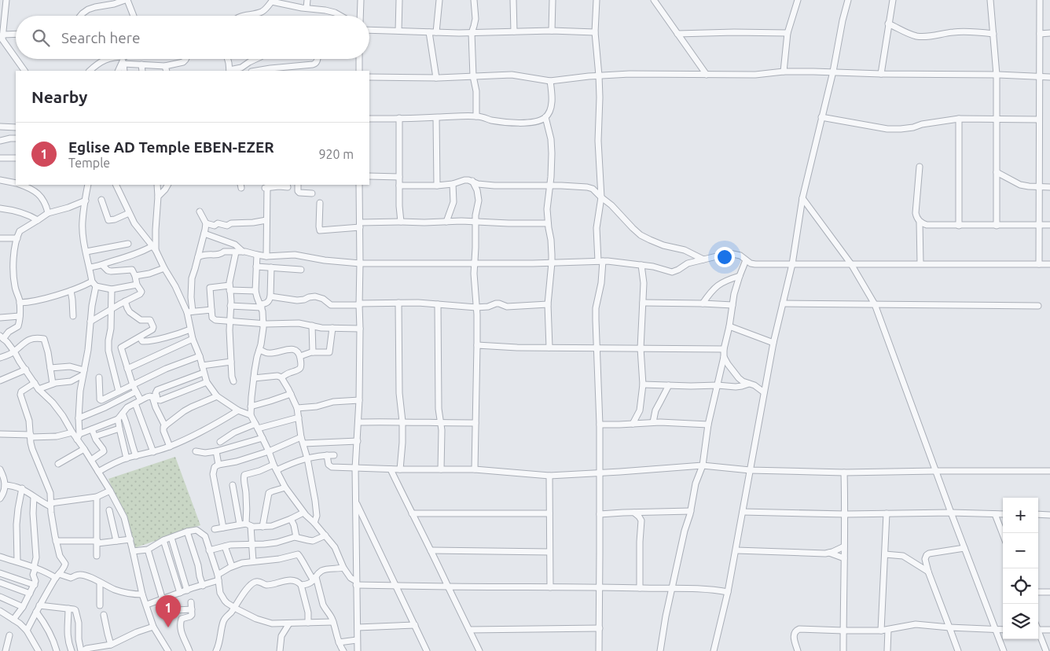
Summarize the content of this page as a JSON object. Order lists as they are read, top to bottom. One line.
{"page":{"search":"Search here","heading":"Nearby","list":[{"mark":"1","name":"Eglise AD Temple EBEN-EZER","note":"Temple","value":"920 m"}],"map_buttons":["+","−"],"pins":"1"}}
